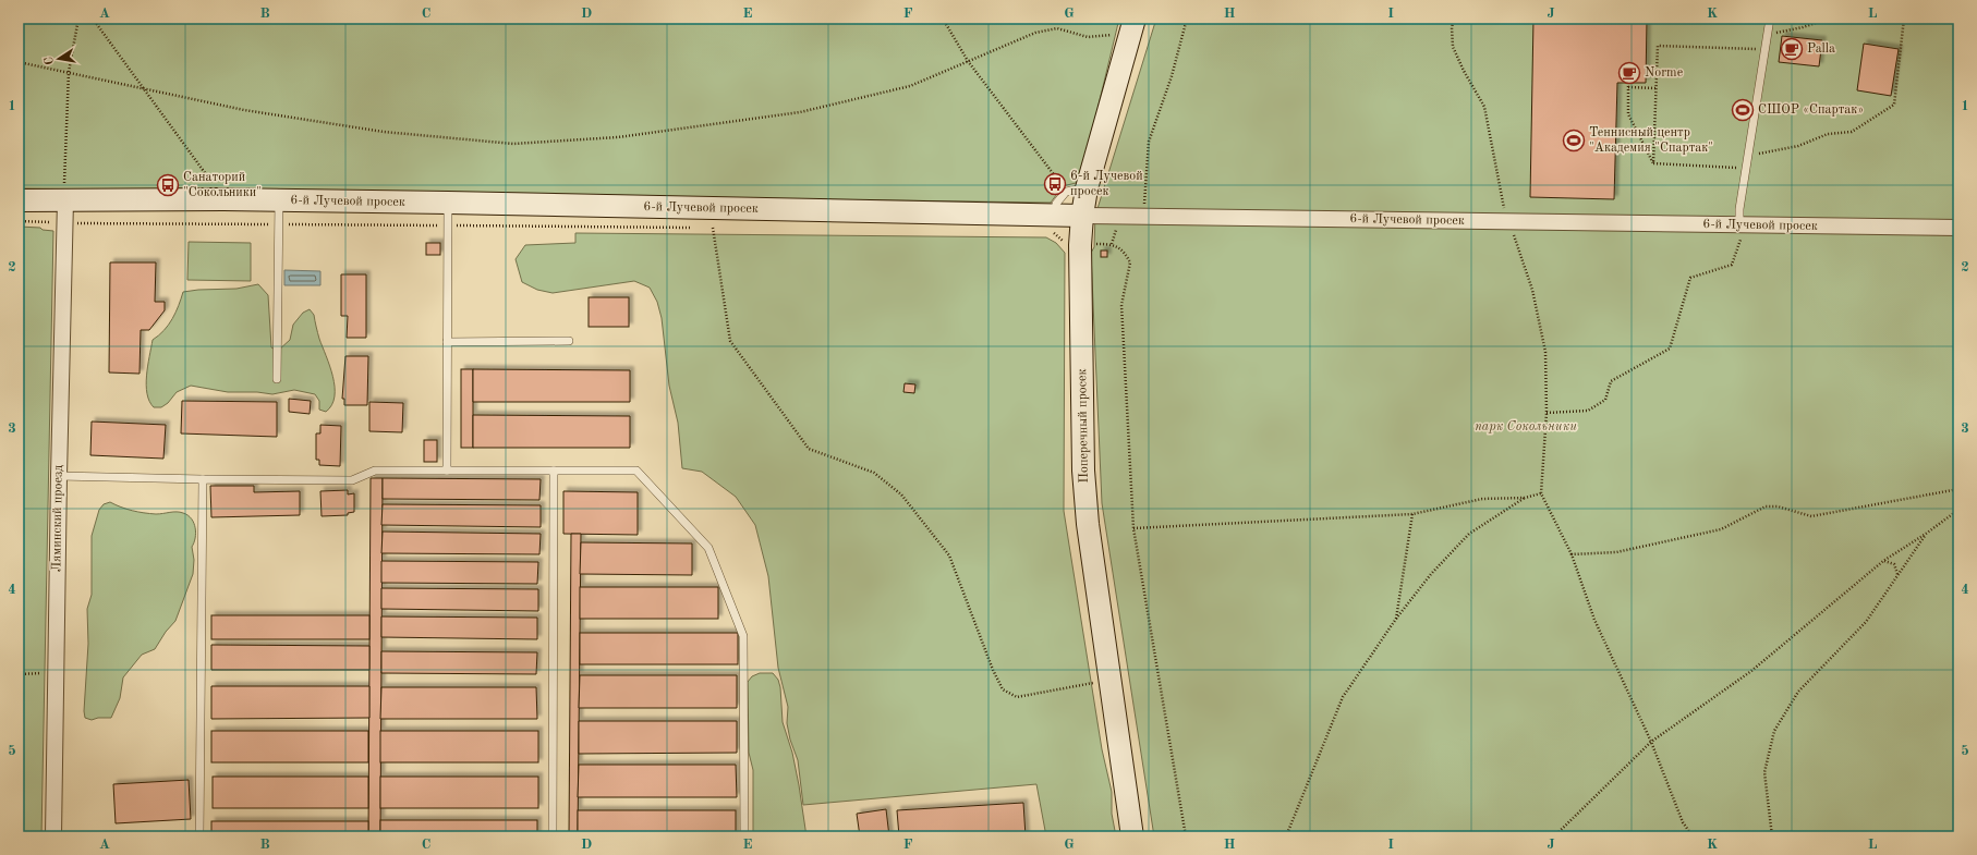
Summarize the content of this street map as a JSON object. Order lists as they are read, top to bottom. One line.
{"streets":{"street":["6-й Лучевой просек","Поперечный просек","Ляминский проезд"]},"crossings":[["6-й Лучевой просек","Поперечный просек"],["6-й Лучевой просек","Ляминский проезд"]],"parks":["парк Сокольники"],"places":{"cafe":["Palla","Norme"],"sports":["СШОР «Спартак»","Теннисный центр \"Академия \"Спартак\""],"bus stop":["6-й Лучевой просек","Санаторий \"Сокольники\""]},"north":"left","grid":{"columns":["A","B","C","D","E","F","G","H","I","J","K","L"],"rows":["1","2","3","4","5"]}}
